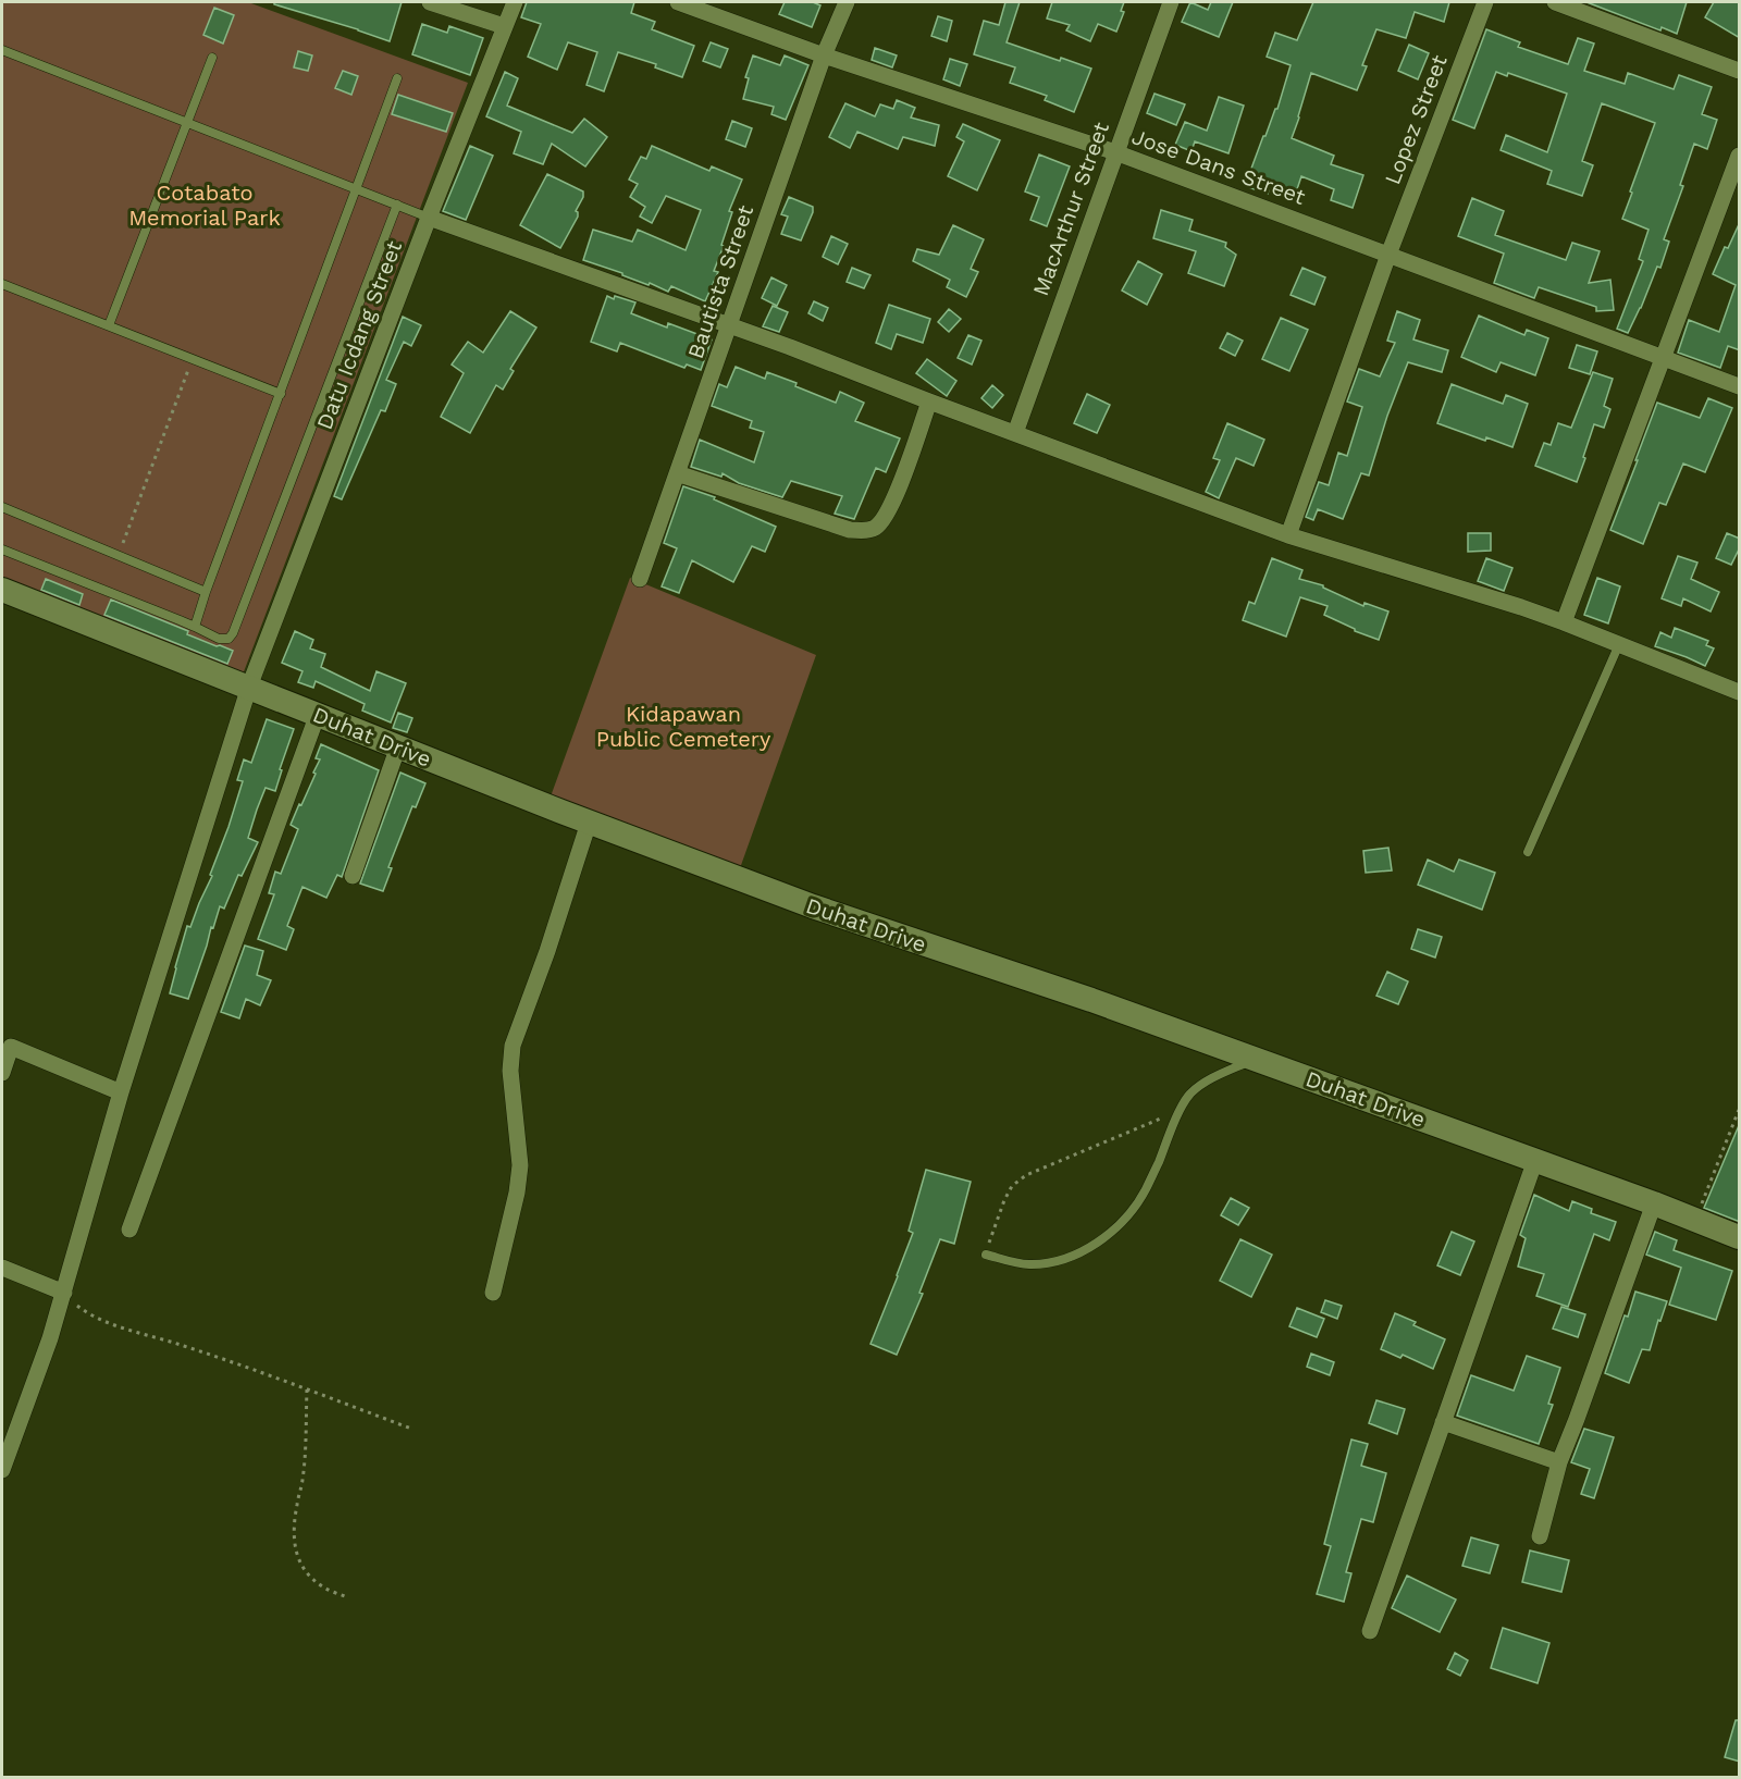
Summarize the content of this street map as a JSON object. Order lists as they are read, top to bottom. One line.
{"streets":{"street":["Lopez Street","Jose Dans Street","MacArthur Street","Bautista Street","Datu Icdang Street","Duhat Drive"]},"crossings":[["Lopez Street","Jose Dans Street"],["Jose Dans Street","MacArthur Street"],["Jose Dans Street","Bautista Street"],["Datu Icdang Street","Duhat Drive"]],"parks":["Cotabato Memorial Park","Kidapawan Public Cemetery"]}
